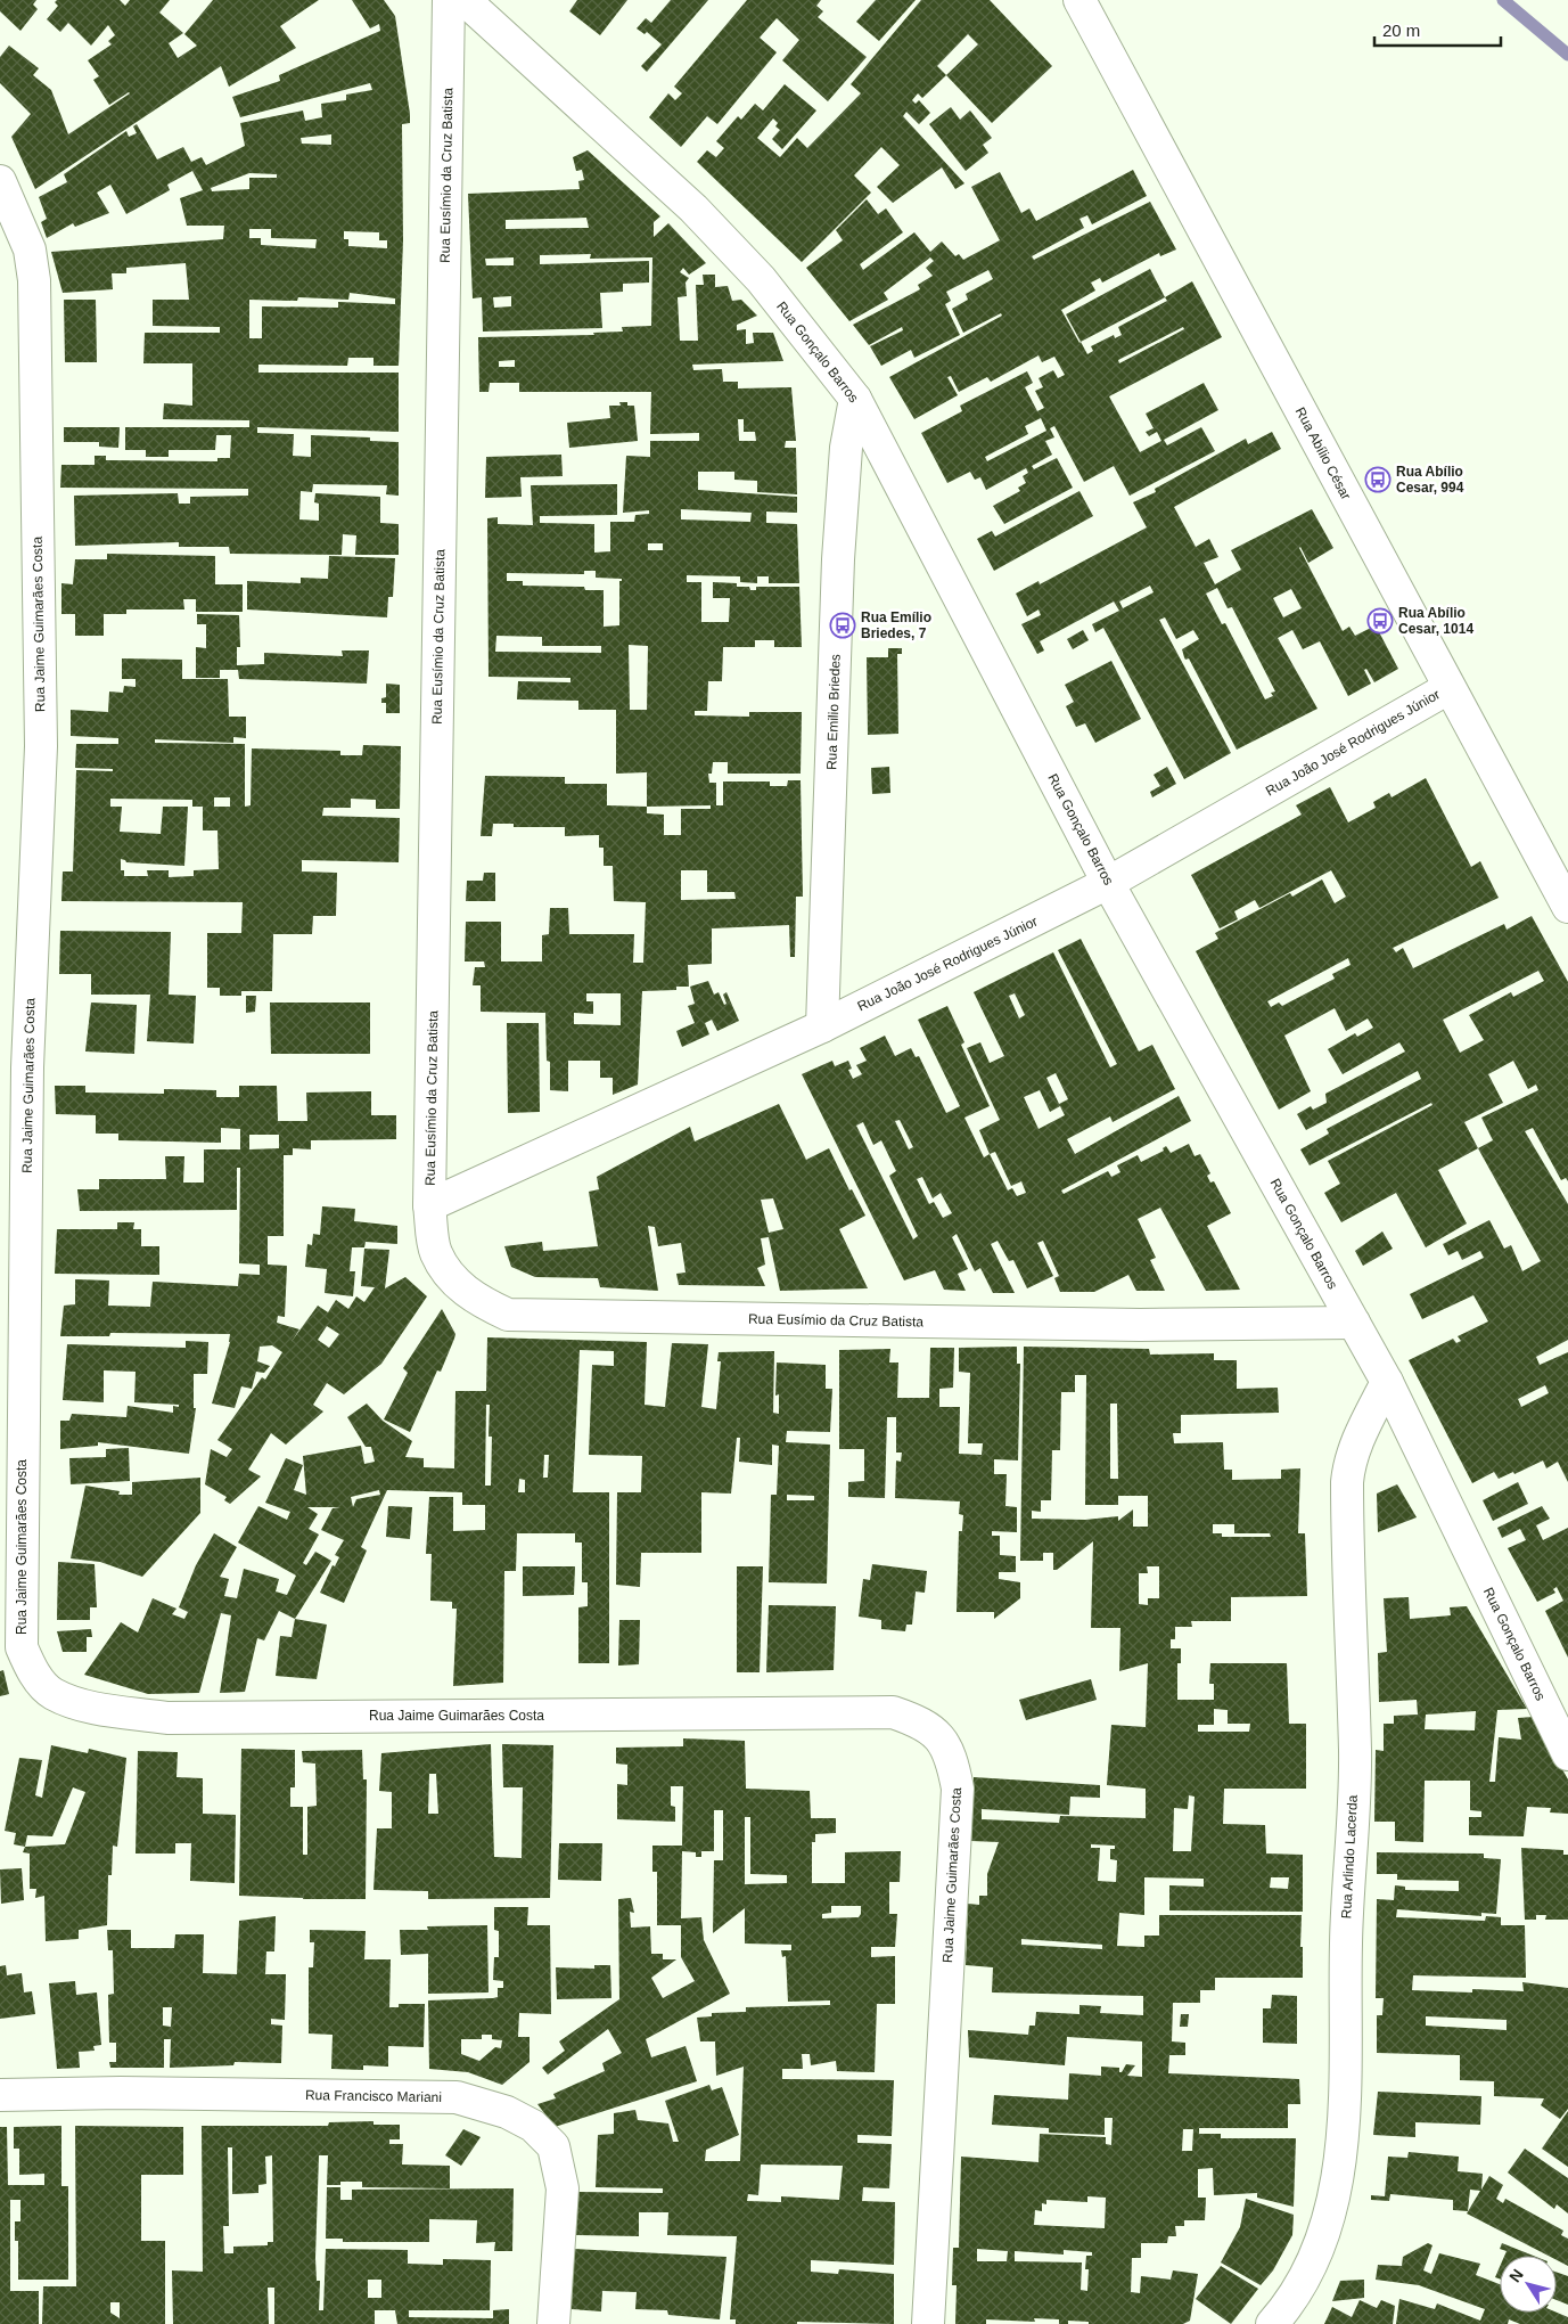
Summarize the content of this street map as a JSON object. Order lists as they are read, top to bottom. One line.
{"streets":{"street":["Rua Eusímio da Cruz Batista","Rua Gonçalo Barros","Rua Abílio César","Rua Jaime Guimarães Costa","Rua Emilio Briedes","Rua João José Rodrigues Júnior","Rua Arlindo Lacerda","Rua Francisco Mariani"]},"crossings":[["Rua Eusímio da Cruz Batista","Rua Gonçalo Barros"],["Rua Eusímio da Cruz Batista","Rua João José Rodrigues Júnior"],["Rua Gonçalo Barros","Rua Emilio Briedes"],["Rua Gonçalo Barros","Rua João José Rodrigues Júnior"],["Rua Gonçalo Barros","Rua Arlindo Lacerda"],["Rua Abílio César","Rua João José Rodrigues Júnior"],["Rua Emilio Briedes","Rua João José Rodrigues Júnior"]],"places":{"bus stop":["Rua Abílio Cesar, 994","Rua Abílio Cesar, 1014","Rua Emílio Briedes, 7"]},"scale_bar":"20 m","north":"top left"}
